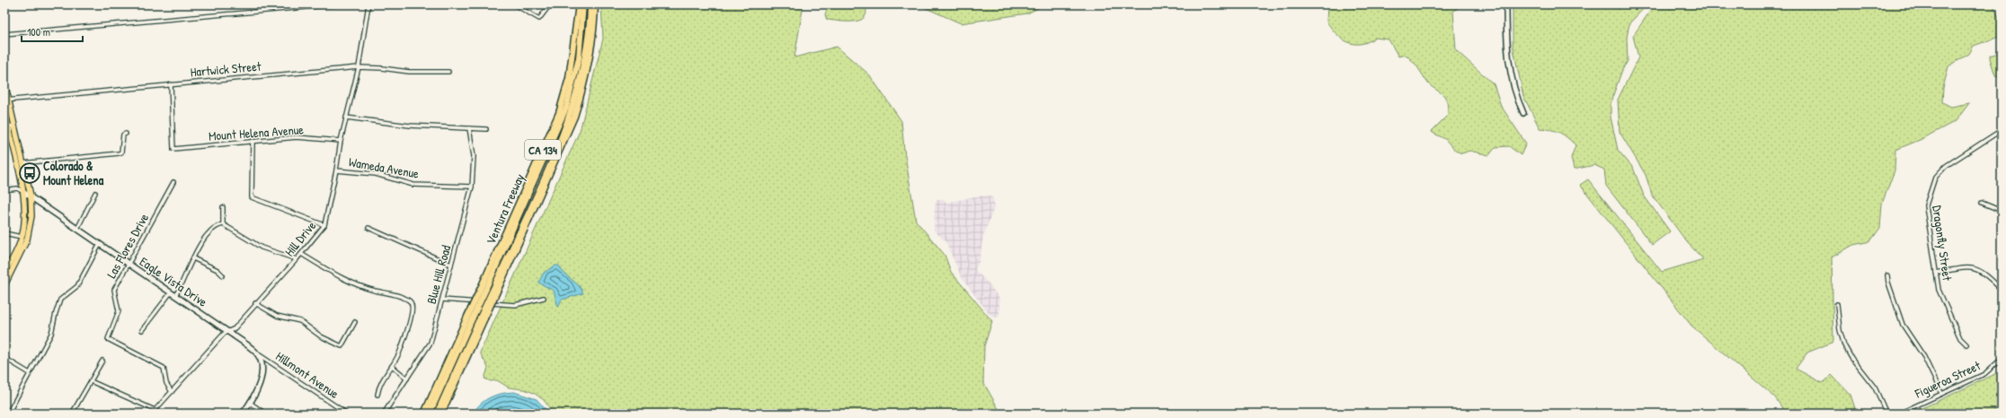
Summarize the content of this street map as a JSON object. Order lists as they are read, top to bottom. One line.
{"streets":{"highway":["CA 134","Ventura Freeway"],"street":["Hartwick Street","Mount Helena Avenue","Wameda Avenue","Hill Drive","Dragonfly Street","Las Flores Drive","Blue Hill Road","Eagle Vista Drive","Hillmont Avenue","Figueroa Street"]},"crossings":[["Hartwick Street","Mount Helena Avenue"],["Hartwick Street","Hill Drive"],["Mount Helena Avenue","Hill Drive"],["Wameda Avenue","Hill Drive"],["Wameda Avenue","Blue Hill Road"],["Hill Drive","Las Flores Drive"],["Hill Drive","Eagle Vista Drive"],["Las Flores Drive","Eagle Vista Drive"],["Eagle Vista Drive","Hillmont Avenue"]],"places":{"bus stop":["Colorado & Mount Helena"]},"scale_bar":"100 m"}
